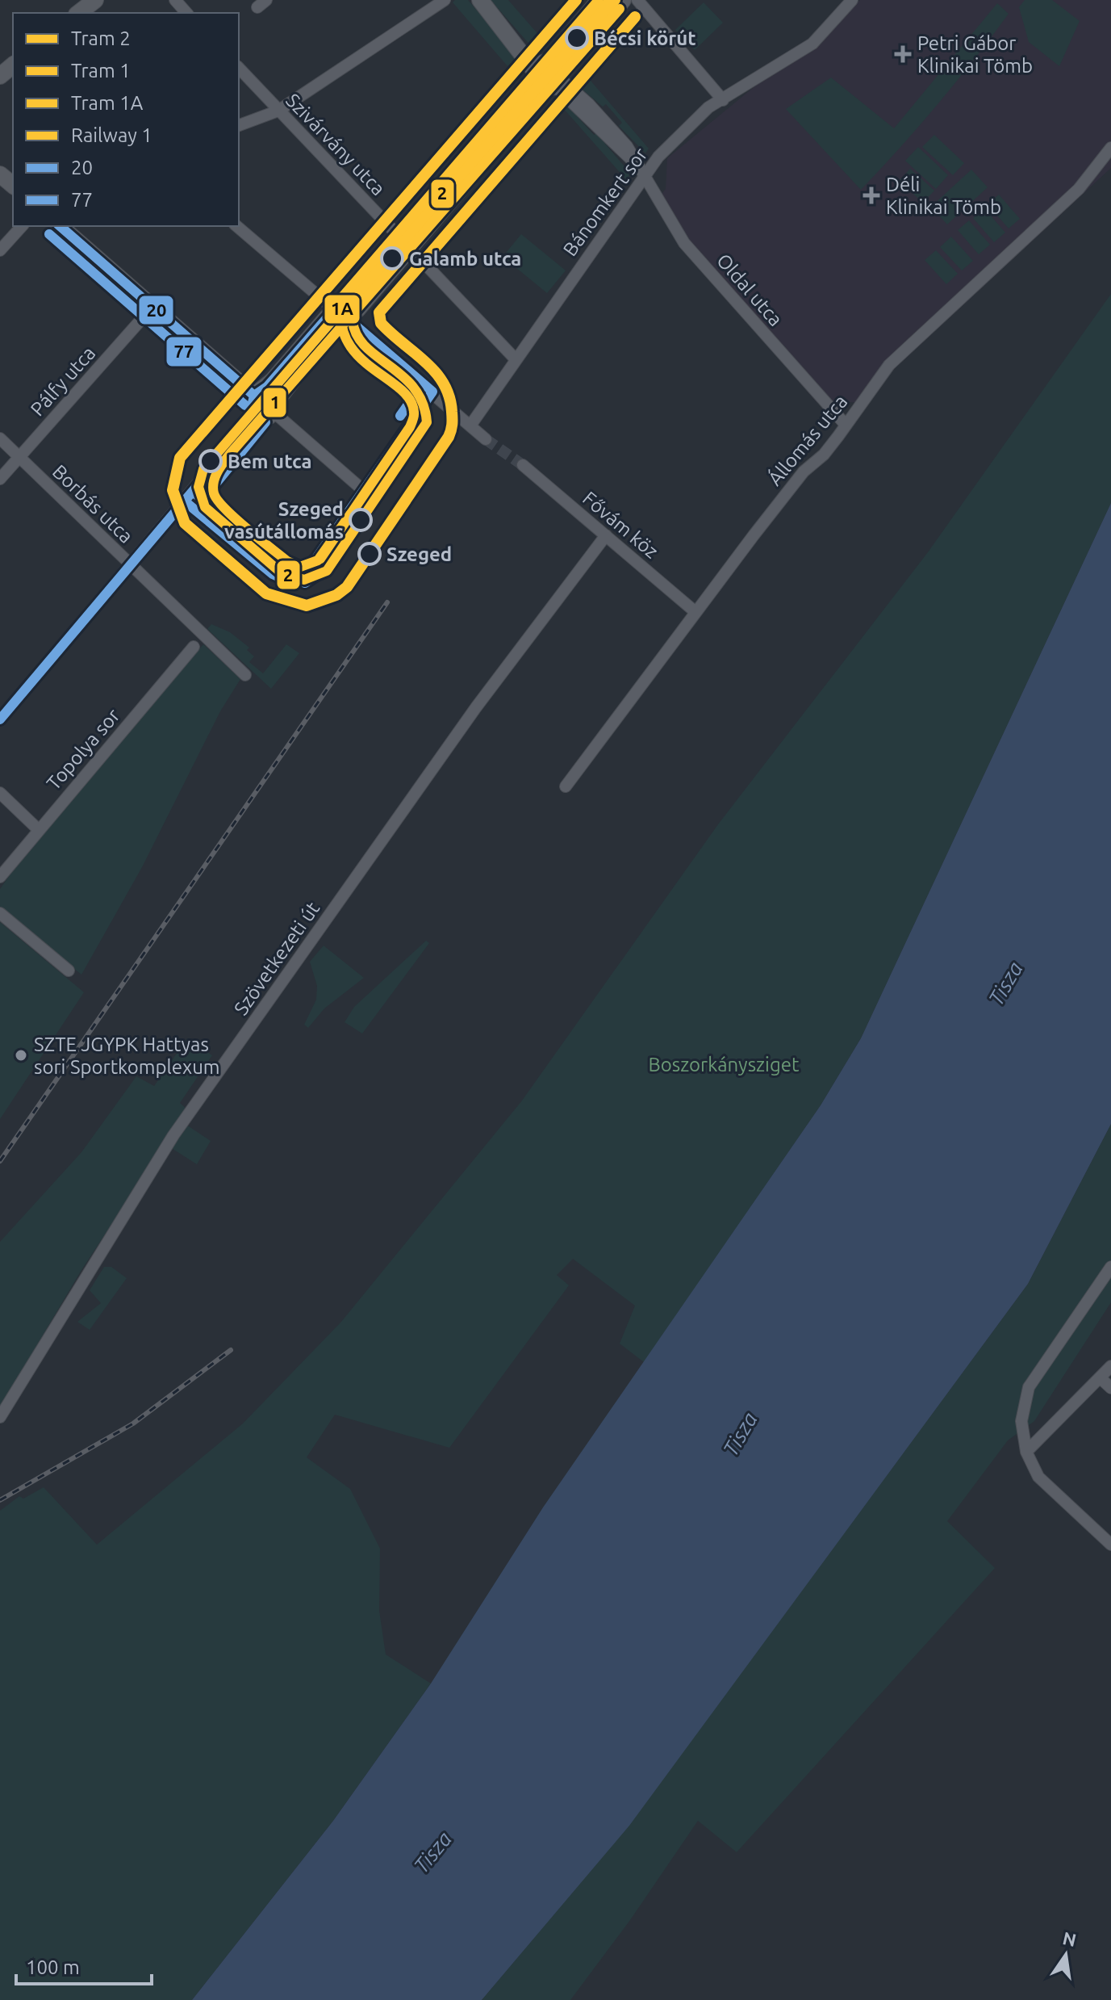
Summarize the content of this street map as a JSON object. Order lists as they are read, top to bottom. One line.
{"streets":{"street":["Szivárvány utca","Bánomkert sor","Oldal utca","Pálfy utca","Állomás utca","Borbás utca","Fővám köz","Topolya sor","Szövetkezeti út"]},"crossings":[["Szivárvány utca","Bánomkert sor"],["Bánomkert sor","Oldal utca"],["Oldal utca","Állomás utca"],["Pálfy utca","Borbás utca"],["Állomás utca","Fővám köz"],["Fővám köz","Szövetkezeti út"]],"water":["Tisza"],"parks":["Boszorkánysziget"],"places":{"other":["Bécsi körút","Galamb utca","Bem utca","Szeged vasútállomás","Szeged","SZTE JGYPK Hattyas sori Sportkomplexum"],"health":["Petri Gábor Klinikai Tömb","Déli Klinikai Tömb"]},"lines":["tram line 2","tram line 1A","rail line 1","tram line 1","transit line 20","transit line 77"],"legend":["Tram 2","Tram 1","Tram 1A","Railway 1","20","77"],"scale_bar":"100 m","north":"top"}
